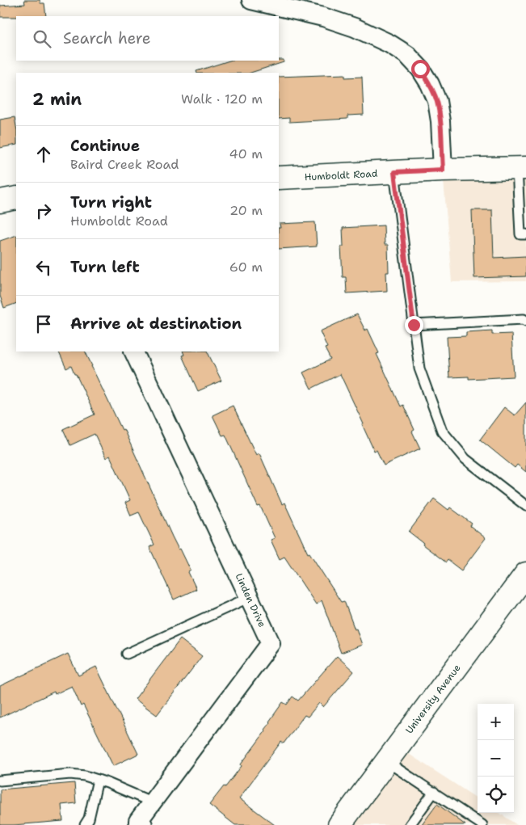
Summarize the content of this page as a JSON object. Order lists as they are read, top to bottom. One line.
{"streets":{"main road":["Humboldt Road","University Avenue"],"street":["Linden Drive"]},"page":{"search":"Search here","heading":["2 min","Walk · 120 m"],"list":[["Continue","Baird Creek Road","40 m"],["Turn right","Humboldt Road","20 m"],["Turn left","60 m"],"Arrive at destination"],"map_buttons":["+","−"]}}
